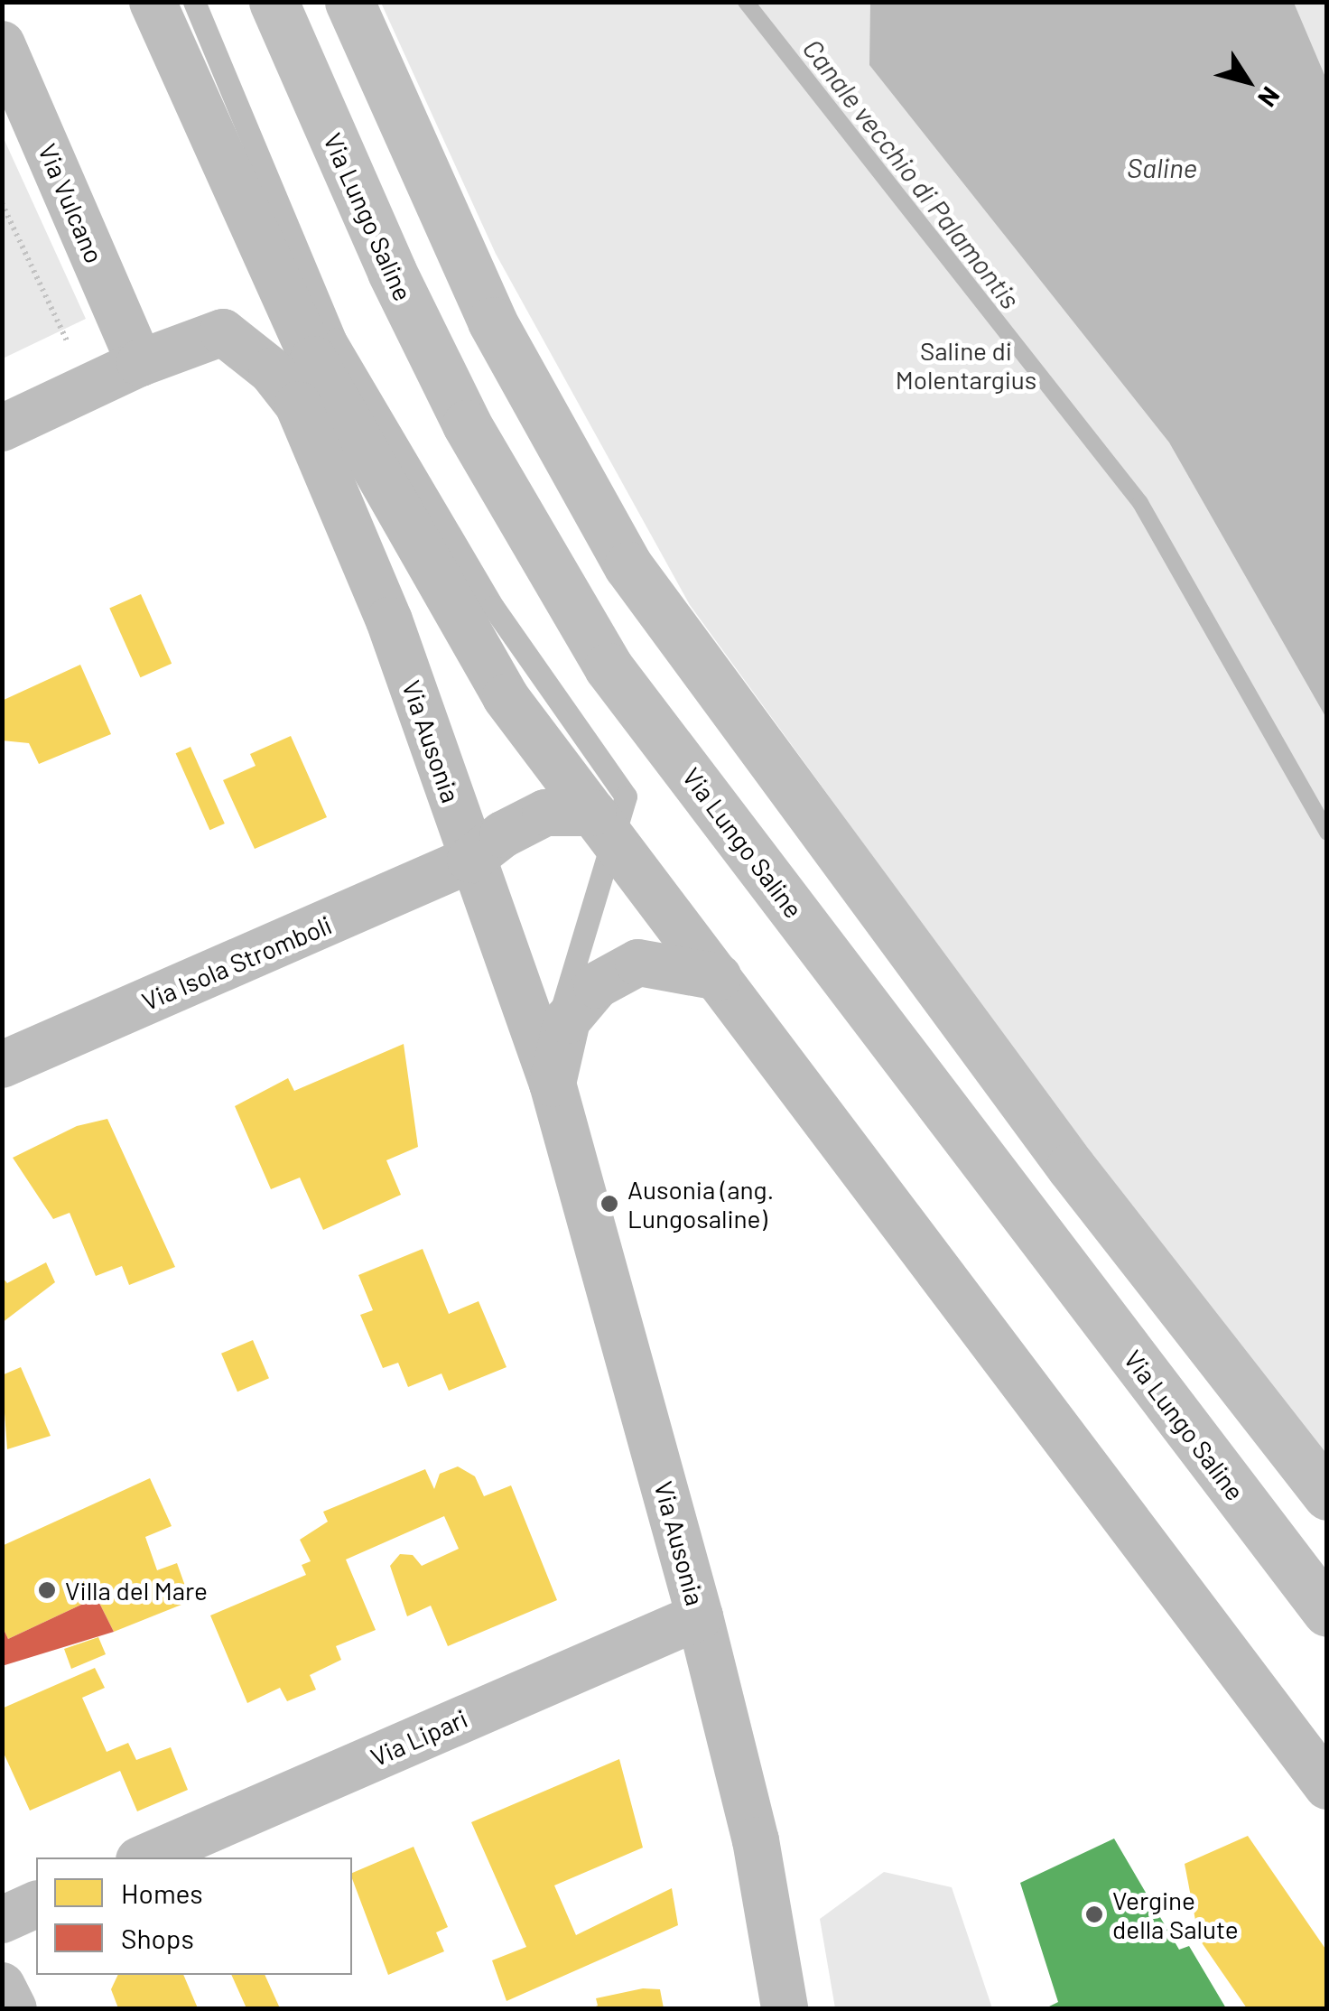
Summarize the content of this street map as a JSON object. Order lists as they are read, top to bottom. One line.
{"streets":{"main road":["Via Lungo Saline"],"street":["Via Vulcano","Via Ausonia","Via Isola Stromboli","Via Lipari"]},"crossings":[["Via Ausonia","Via Isola Stromboli"],["Via Ausonia","Via Lipari"]],"water":["Saline","Canale vecchio di Palamontis"],"parks":["Saline di Molentargius"],"places":["Ausonia (ang. Lungosaline)","Villa del Mare","Vergine della Salute"],"legend":["Homes","Shops"],"north":"bottom right"}
